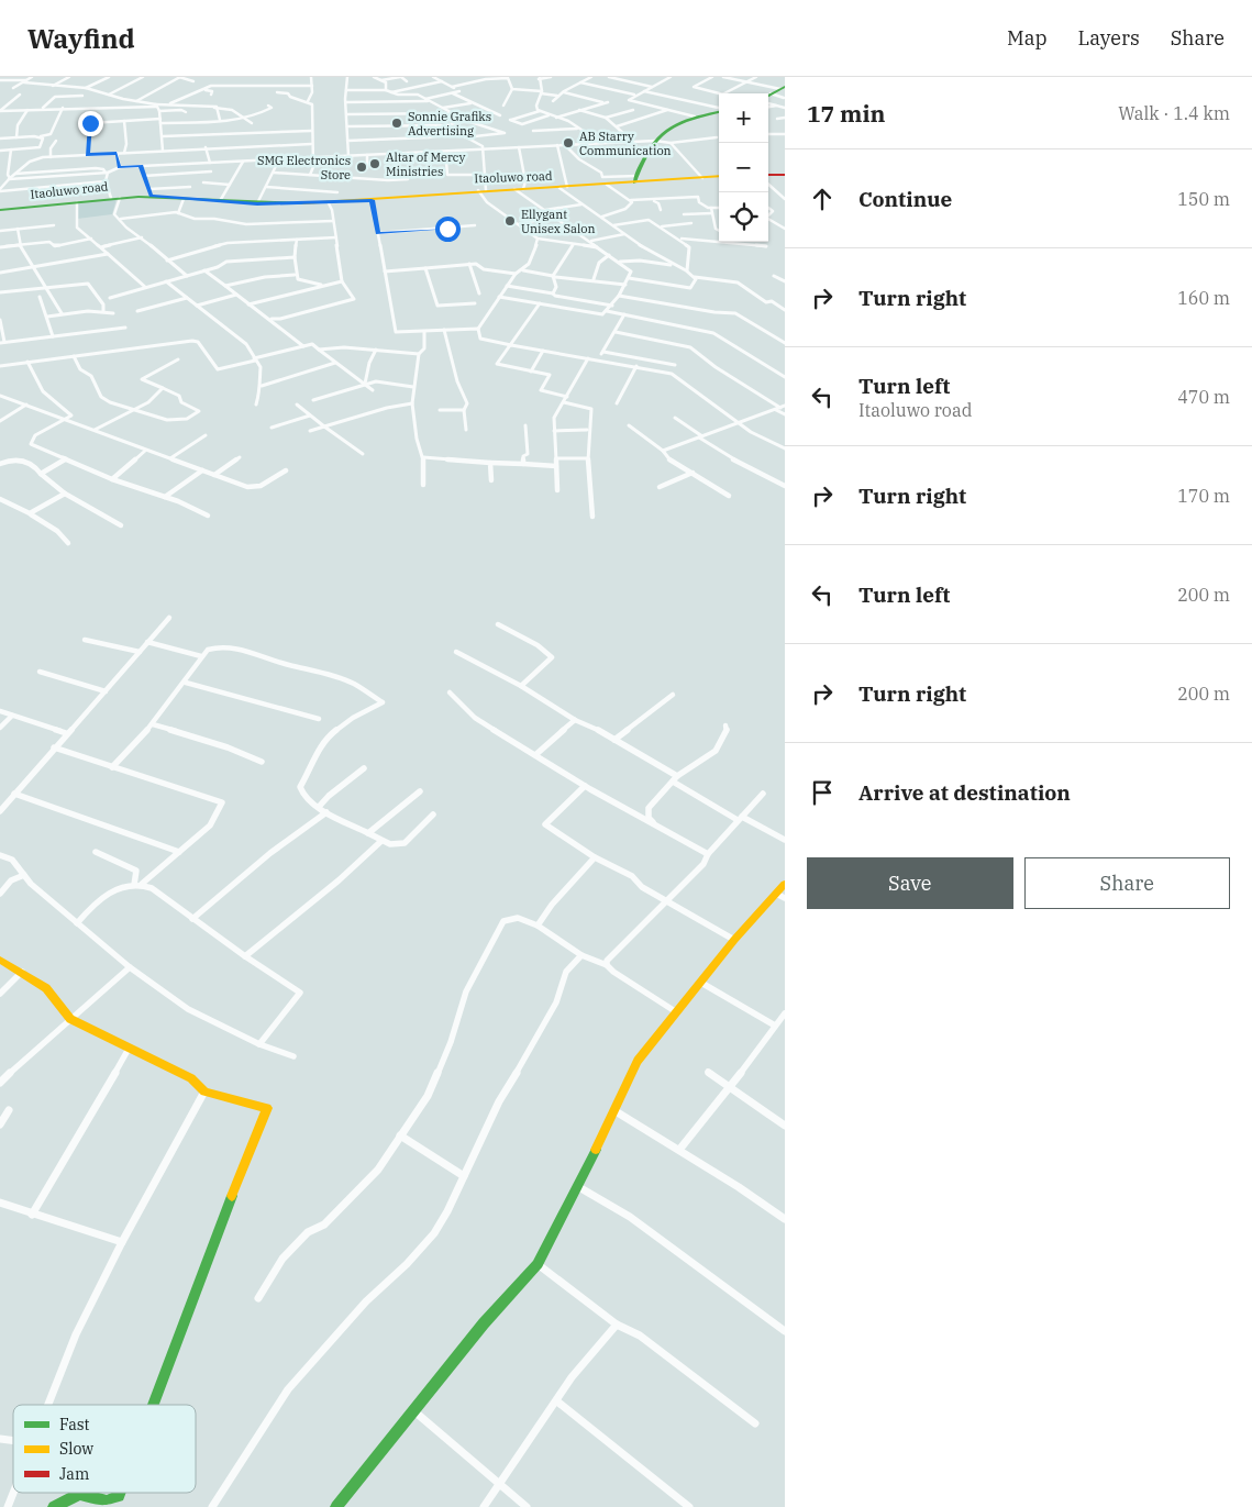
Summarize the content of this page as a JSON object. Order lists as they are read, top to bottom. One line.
{"streets":{"street":["Itaoluwo road"]},"places":["Sonnie Grafiks Advertising","AB Starry Communication","Altar of Mercy Ministries","SMG Electronics Store","Ellygant Unisex Salon"],"legend":["Fast","Slow","Jam"],"page":{"header":"Wayfind","nav":["Map","Layers","Share"],"heading":["17 min","Walk · 1.4 km"],"map_buttons":["+","−"],"list":[["Continue","150 m"],["Turn right","160 m"],["Turn left","Itaoluwo road","470 m"],["Turn right","170 m"],["Turn left","200 m"],["Turn right","200 m"],"Arrive at destination"],"buttons":["Save","Share"]}}
